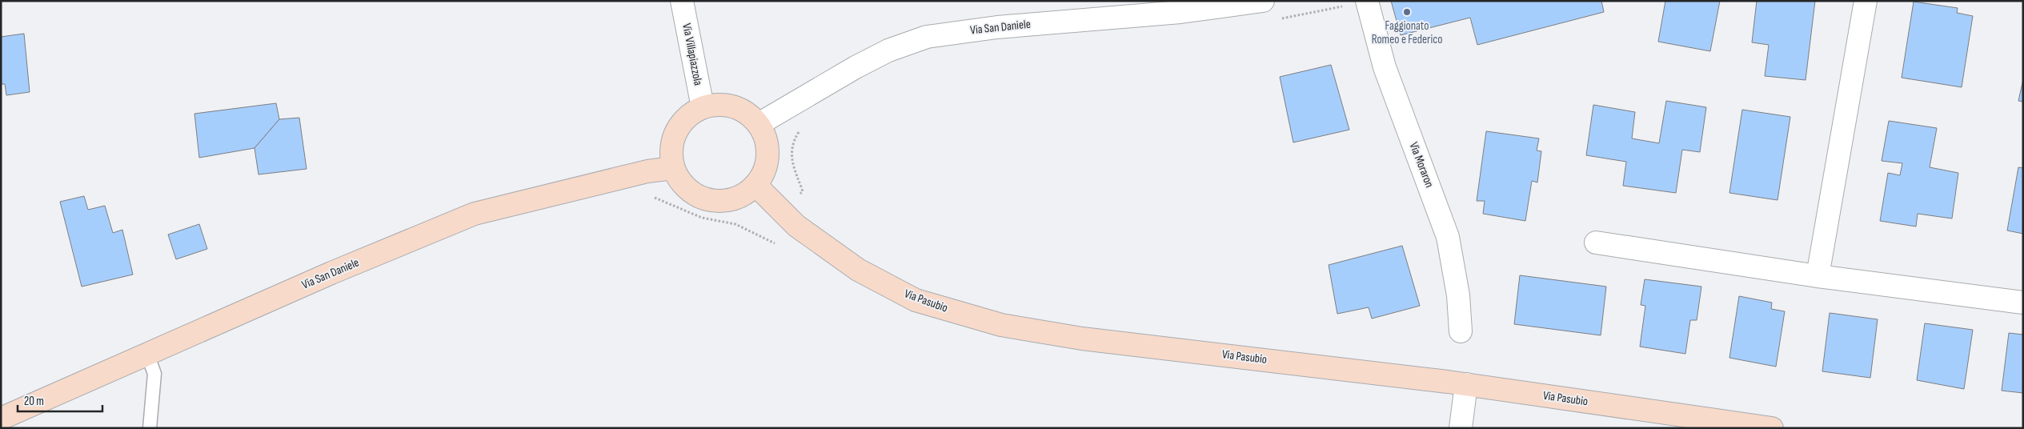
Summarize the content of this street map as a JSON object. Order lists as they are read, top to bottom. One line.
{"streets":{"street":["Via San Daniele","Via Villapiazzola","Via Moraron","Via Pasubio"]},"crossings":[["Via San Daniele","Via Villapiazzola"],["Via San Daniele","Via Pasubio"],["Via Villapiazzola","Via Pasubio"]],"places":["Faggionato Romeo e Federico"],"scale_bar":"20 m"}
